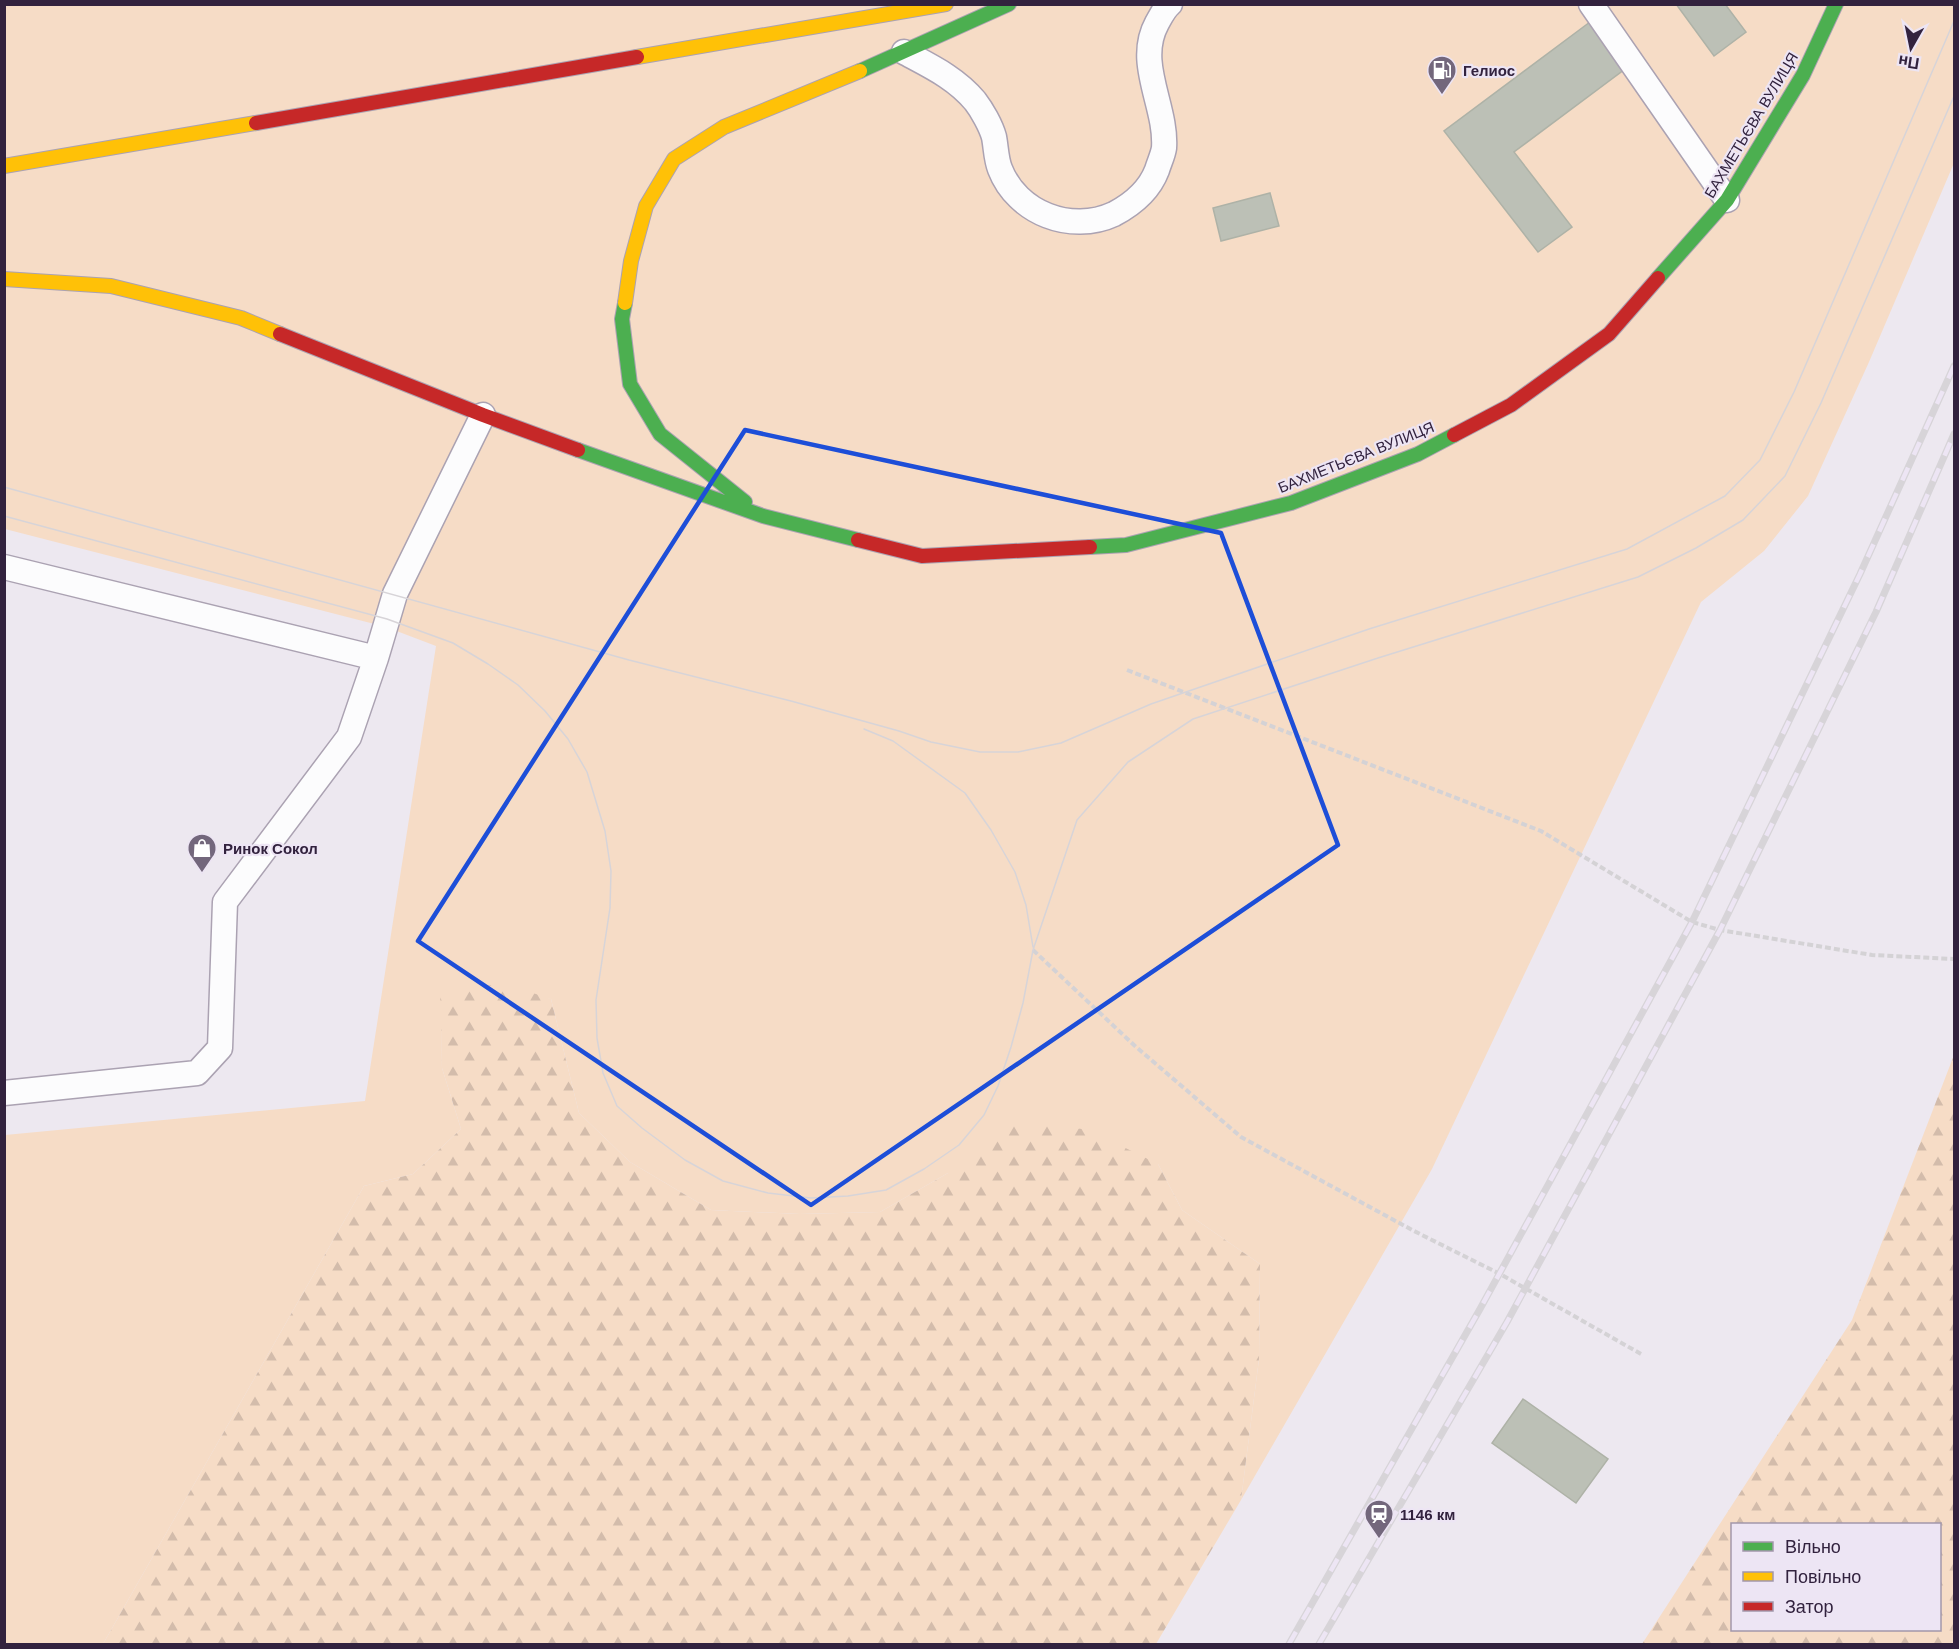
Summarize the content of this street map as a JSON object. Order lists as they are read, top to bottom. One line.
{"streets":{"main road":["БАХМЕТЬЄВА ВУЛИЦЯ"]},"places":{"fuel station":["Гелиос"],"shop":["Ринок Сокол"],"station":["1146 км"]},"legend":["Вільно","Повільно","Затор"],"north":"bottom"}
